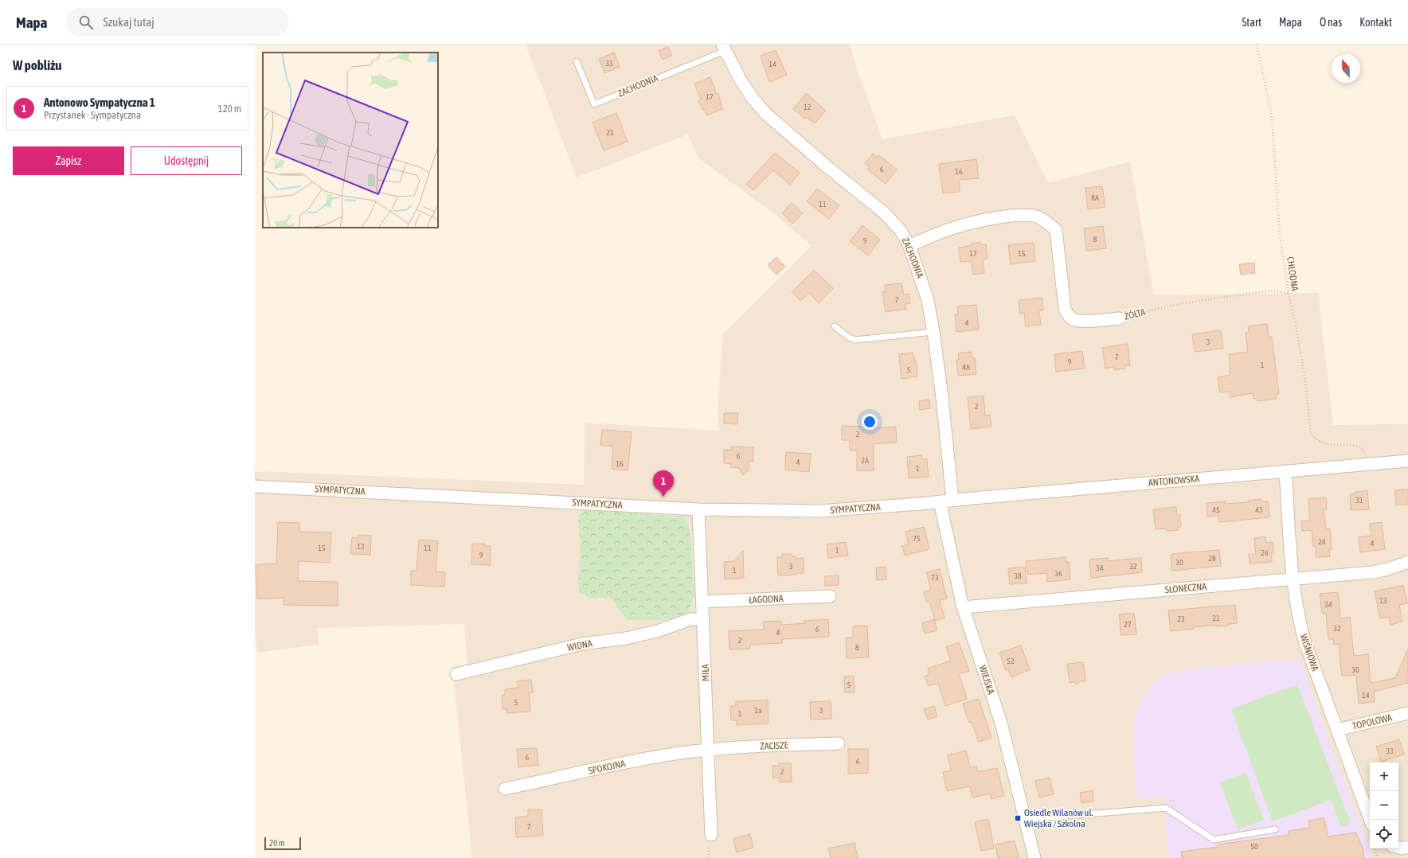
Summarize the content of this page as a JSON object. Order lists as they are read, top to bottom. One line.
{"streets":{"street":["ZACHODNIA","ŻÓŁTA","ANTONOWSKA","SYMPATYCZNA","SŁONECZNA","ŁAGODNA","WIDNA","WIŚNIOWA","MIŁA","WIEJSKA","TOPOLOWA","ZACISZE","SPOKOJNA"],"path":["CHŁODNA"]},"crossings":[["ZACHODNIA","ŻÓŁTA"],["ZACHODNIA","ANTONOWSKA"],["CHŁODNA","ŻÓŁTA"],["CHŁODNA","ANTONOWSKA"],["ANTONOWSKA","SYMPATYCZNA"],["ANTONOWSKA","WIŚNIOWA"],["ANTONOWSKA","WIEJSKA"],["SYMPATYCZNA","MIŁA"],["SYMPATYCZNA","WIEJSKA"],["SŁONECZNA","WIŚNIOWA"],["SŁONECZNA","WIEJSKA"],["ŁAGODNA","MIŁA"],["WIDNA","MIŁA"],["WIŚNIOWA","TOPOLOWA"],["MIŁA","ZACISZE"],["MIŁA","SPOKOJNA"],["ZACISZE","SPOKOJNA"]],"places":{"transit":["Osiedle Wilanów ul. Wiejska / Szkolna"]},"house_numbers":["33","14","17","12","21","6","16","8A","11","8","9","17","15","7","4","3","7","9","1","4A","5","2","2","6","2A","4","16","1","31","45","43","75","24","4","13","15","11","1","26","9","28","30","3","32","34","1","36","38","73","13","34","21","23","27","32","6","4","2","8","52","30","5","14","5","1a","3","1","33","6","6","2","7","50"],"scale_bar":"20 m","north":"top","page":{"header":"Mapa","search":"Szukaj tutaj","nav":["Start","Mapa","O nas","Kontakt"],"heading":"W pobliżu","list":[{"mark":"1","name":"Antonowo Sympatyczna 1","note":"Przystanek · Sympatyczna","value":"120 m"}],"buttons":["Zapisz","Udostępnij"],"pins":"1","map_buttons":["+","−"],"scale":"20 m"}}
